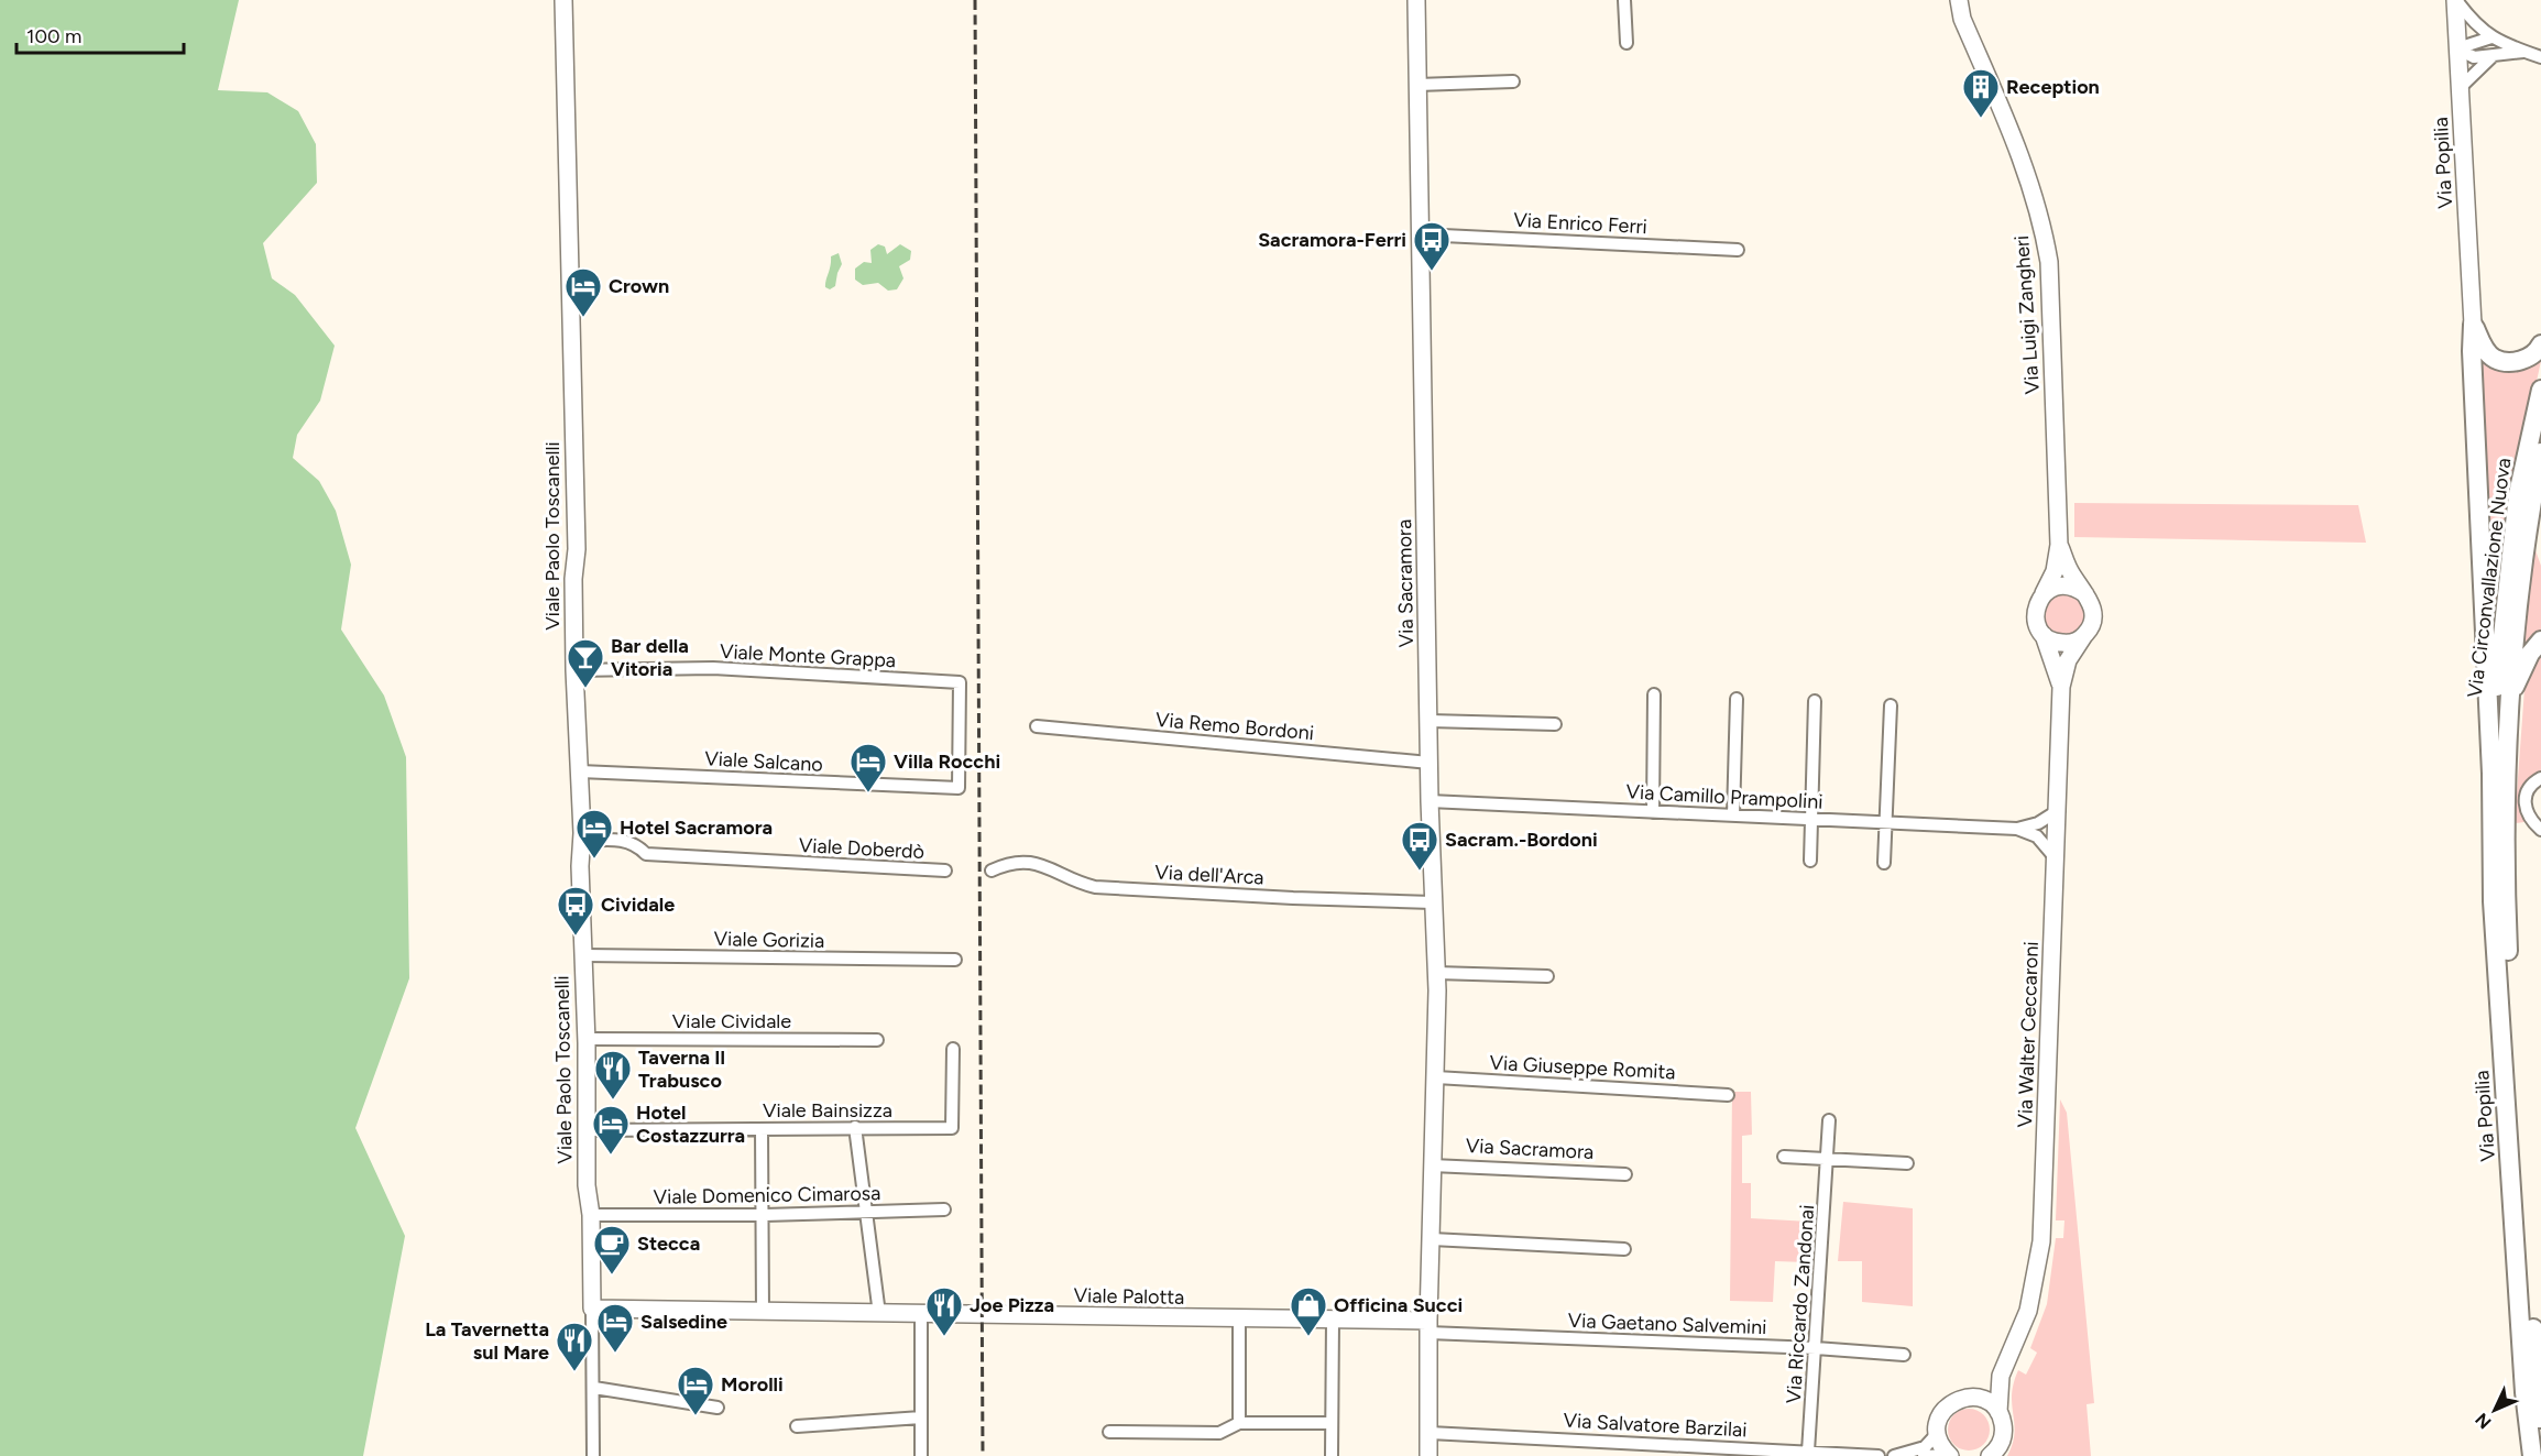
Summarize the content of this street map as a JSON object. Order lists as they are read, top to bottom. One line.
{"streets":{"main road":["Via Popilia","Via Circonvallazione Nuova"],"street":["Via Enrico Ferri","Via Luigi Zangheri","Viale Paolo Toscanelli","Via Sacramora","Viale Monte Grappa","Via Remo Bordoni","Viale Salcano","Via Camillo Prampolini","Viale Doberdò","Via dell'Arca","Viale Gorizia","Viale Cividale","Via Walter Ceccaroni","Via Giuseppe Romita","Viale Bainsizza","Viale Domenico Cimarosa","Viale Palotta","Via Riccardo Zandonai","Via Gaetano Salvemini","Via Salvatore Barzilai"]},"crossings":[["Via Popilia","Via Circonvallazione Nuova"],["Via Enrico Ferri","Via Sacramora"],["Via Luigi Zangheri","Via Walter Ceccaroni"],["Viale Paolo Toscanelli","Viale Monte Grappa"],["Viale Paolo Toscanelli","Viale Salcano"],["Viale Paolo Toscanelli","Viale Doberdò"],["Viale Paolo Toscanelli","Viale Gorizia"],["Viale Paolo Toscanelli","Viale Cividale"],["Viale Paolo Toscanelli","Viale Bainsizza"],["Viale Paolo Toscanelli","Viale Domenico Cimarosa"],["Viale Paolo Toscanelli","Viale Palotta"],["Via Sacramora","Via Remo Bordoni"],["Via Sacramora","Via Camillo Prampolini"],["Via Sacramora","Via dell'Arca"],["Via Sacramora","Via Giuseppe Romita"],["Via Sacramora","Viale Palotta"],["Via Sacramora","Via Gaetano Salvemini"],["Via Sacramora","Via Salvatore Barzilai"],["Viale Monte Grappa","Viale Salcano"],["Via Camillo Prampolini","Via Walter Ceccaroni"],["Viale Palotta","Via Gaetano Salvemini"],["Via Riccardo Zandonai","Via Gaetano Salvemini"],["Via Riccardo Zandonai","Via Salvatore Barzilai"]],"places":{"building":["Reception"],"bus stop":["Sacramora-Ferri","Sacram.-Bordoni","Cividale"],"hotel":["Crown","Villa Rocchi","Hotel Sacramora","Hotel Costazzurra","Salsedine","Morolli"],"bar":["Bar della Vitoria"],"restaurant":["Taverna Il Trabusco","Joe Pizza","La Tavernetta sul Mare"],"cafe":["Stecca"],"shop":["Officina Succi"]},"scale_bar":"100 m","north":"bottom left"}
